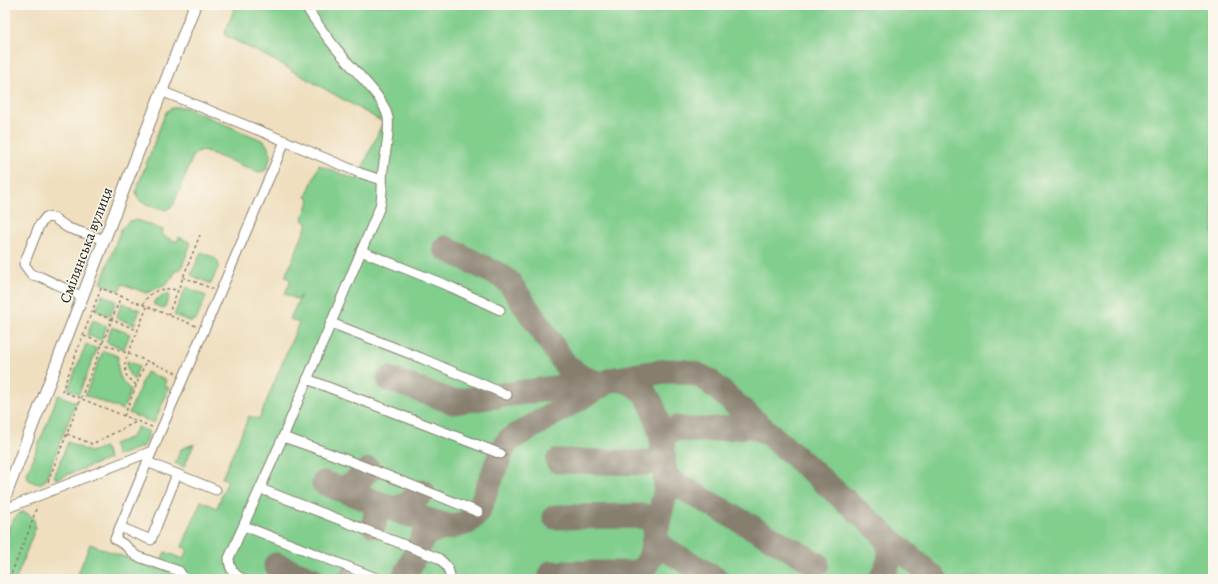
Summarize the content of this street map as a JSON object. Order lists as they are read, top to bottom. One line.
{"streets":{"main road":["Смілянська вулиця"]}}
